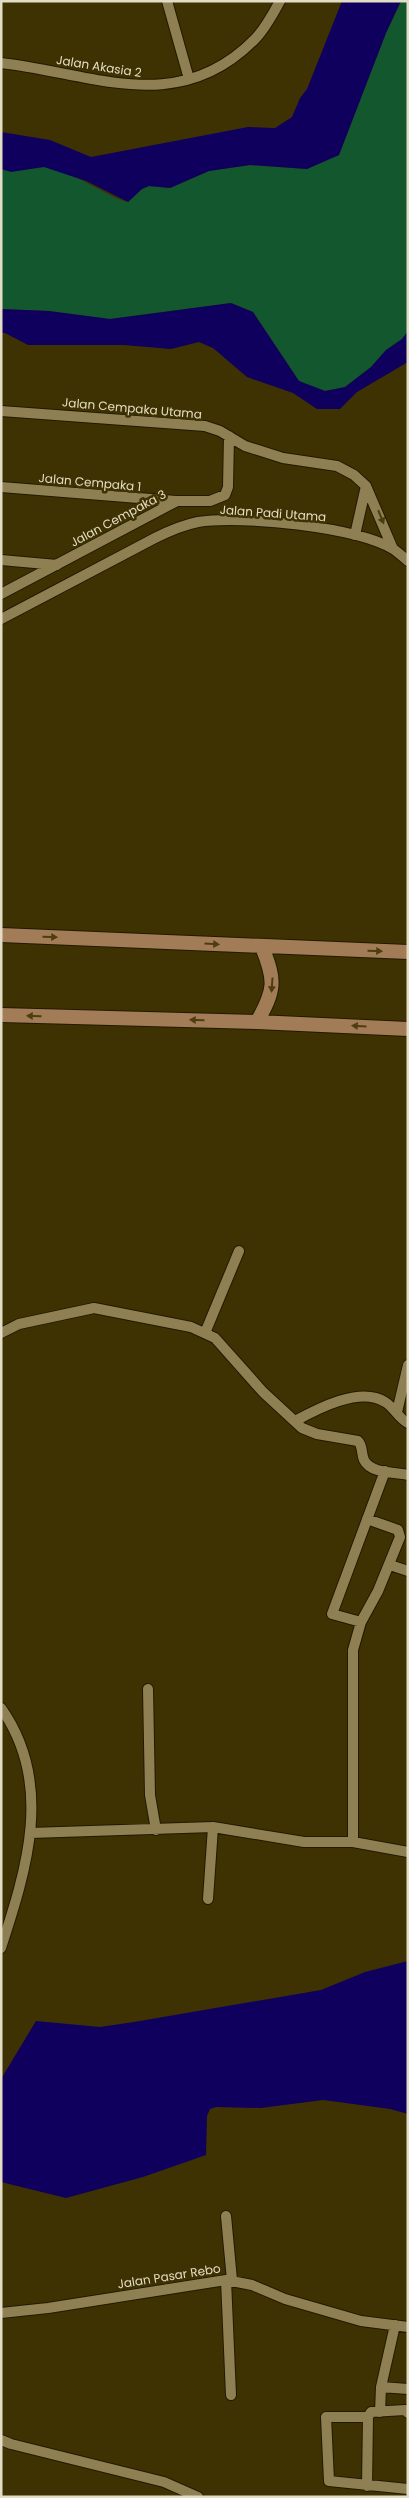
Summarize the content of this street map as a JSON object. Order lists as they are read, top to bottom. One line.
{"streets":{"street":["Jalan Akasia 2","Jalan Cempaka Utama","Jalan Cempaka 1","Jalan Padi Utama","Jalan Cempaka 3","Jalan Pasar Rebo"]},"crossings":[["Jalan Cempaka Utama","Jalan Cempaka 3"],["Jalan Cempaka 1","Jalan Cempaka 3"]]}
